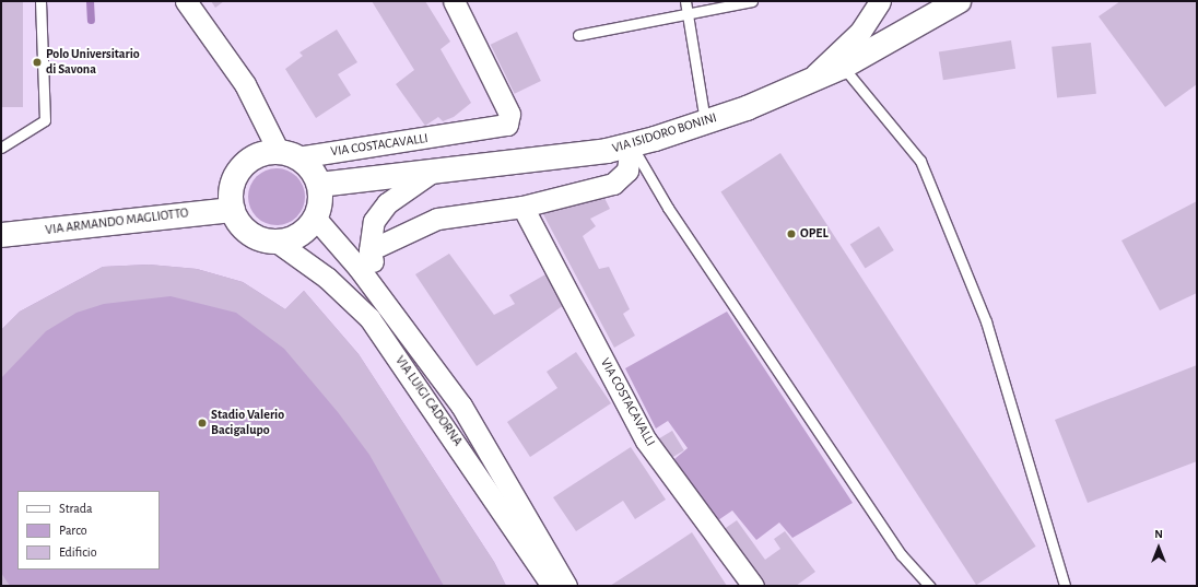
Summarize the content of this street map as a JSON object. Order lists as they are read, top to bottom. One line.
{"streets":{"street":["VIA ISIDORO BONINI","VIA COSTACAVALLI","VIA ARMANDO MAGLIOTTO","VIA LUIGI CADORNA"]},"crossings":[["VIA ISIDORO BONINI","VIA COSTACAVALLI"],["VIA ISIDORO BONINI","VIA ARMANDO MAGLIOTTO"],["VIA ISIDORO BONINI","VIA LUIGI CADORNA"],["VIA COSTACAVALLI","VIA ARMANDO MAGLIOTTO"],["VIA COSTACAVALLI","VIA LUIGI CADORNA"],["VIA ARMANDO MAGLIOTTO","VIA LUIGI CADORNA"]],"places":["Polo Universitario di Savona","OPEL","Stadio Valerio Bacigalupo"],"legend":["Strada","Parco","Edificio"],"north":"top"}
